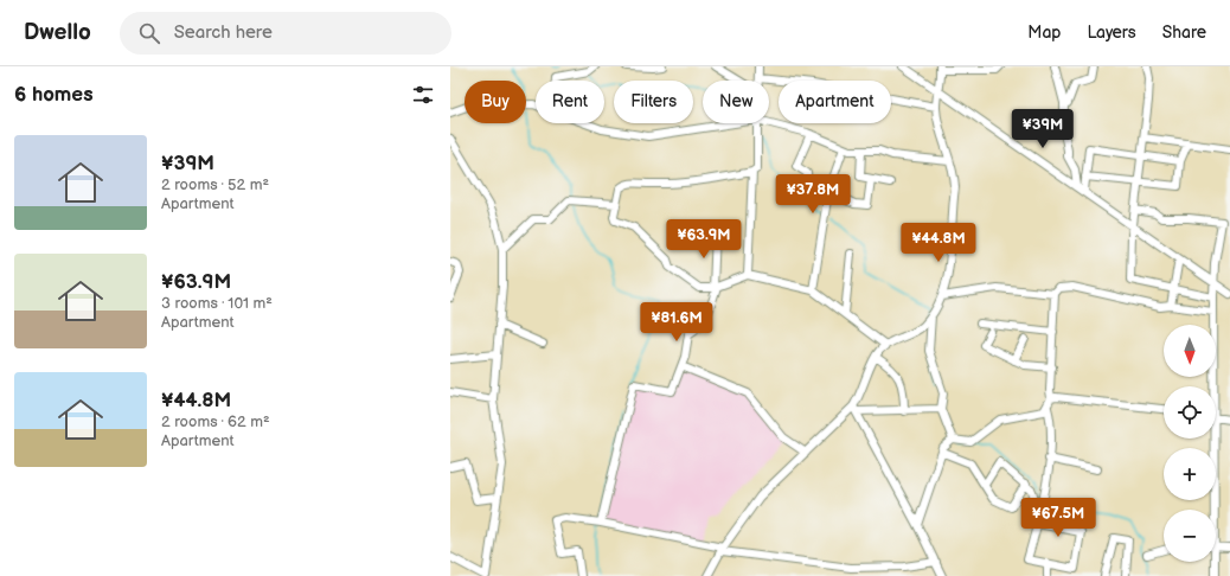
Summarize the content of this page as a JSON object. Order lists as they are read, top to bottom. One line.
{"north":"bottom","page":{"header":"Dwello","search":"Search here","nav":["Map","Layers","Share"],"heading":"6 homes","chip":["Buy","Rent","Filters","New","Apartment"],"price":["¥39M","¥37.8M","¥63.9M","¥44.8M","¥81.6M","¥67.5M"],"list":[{"name":"¥39M","note":"2 rooms · 52 m² · Apartment"},{"name":"¥63.9M","note":"3 rooms · 101 m² · Apartment"},{"name":"¥44.8M","note":"2 rooms · 62 m² · Apartment"}],"map_buttons":["+","−"]}}
